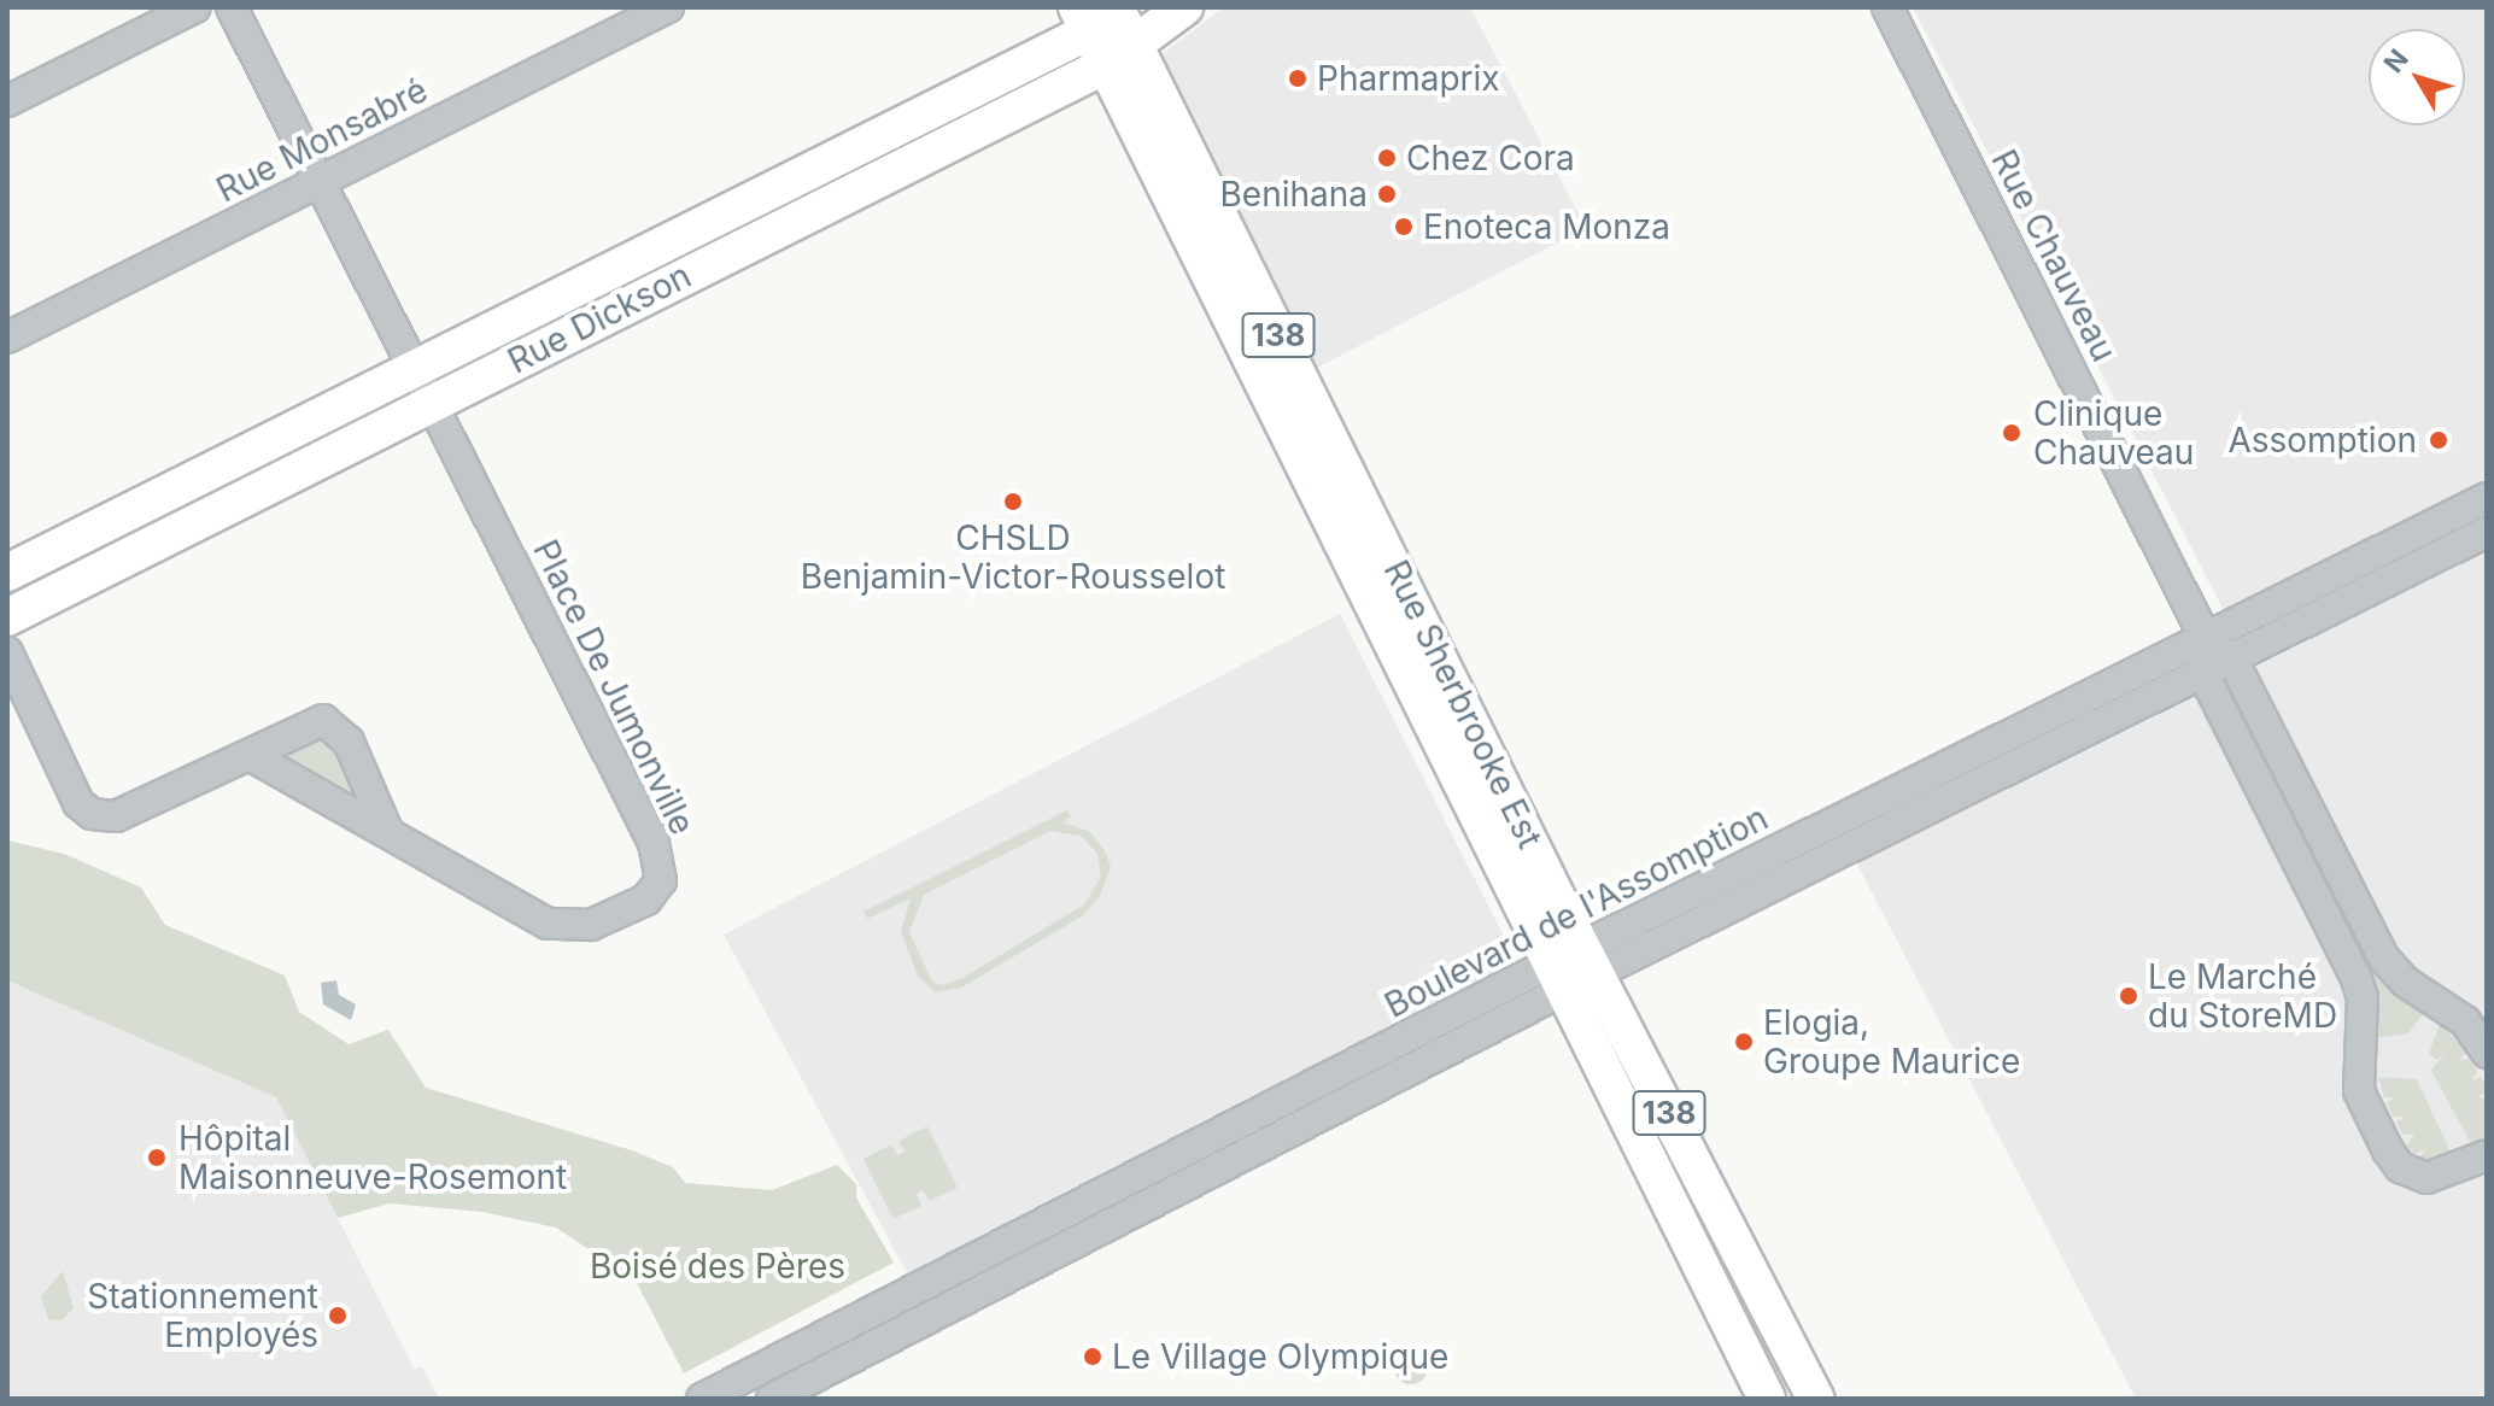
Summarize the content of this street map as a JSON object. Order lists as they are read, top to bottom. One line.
{"streets":{"main road":["Rue Dickson","138","Rue Sherbrooke Est"],"street":["Rue Monsabré","Rue Chauveau","Place De Jumonville","Boulevard de l'Assomption"]},"crossings":[["Rue Chauveau","Boulevard de l'Assomption"],["Rue Dickson","Place De Jumonville"],["Rue Dickson","Rue Sherbrooke Est"],["Rue Sherbrooke Est","Boulevard de l'Assomption"]],"parks":["Boisé des Pères"],"places":["Pharmaprix","Chez Cora","Benihana","Enoteca Monza","Clinique Chauveau","Assomption","CHSLD Benjamin-Victor-Rousselot","Le Marché du StoreMD","Elogia, Groupe Maurice","Hôpital Maisonneuve-Rosemont","Stationnement Employés","Le Village Olympique"],"north":"top left"}
